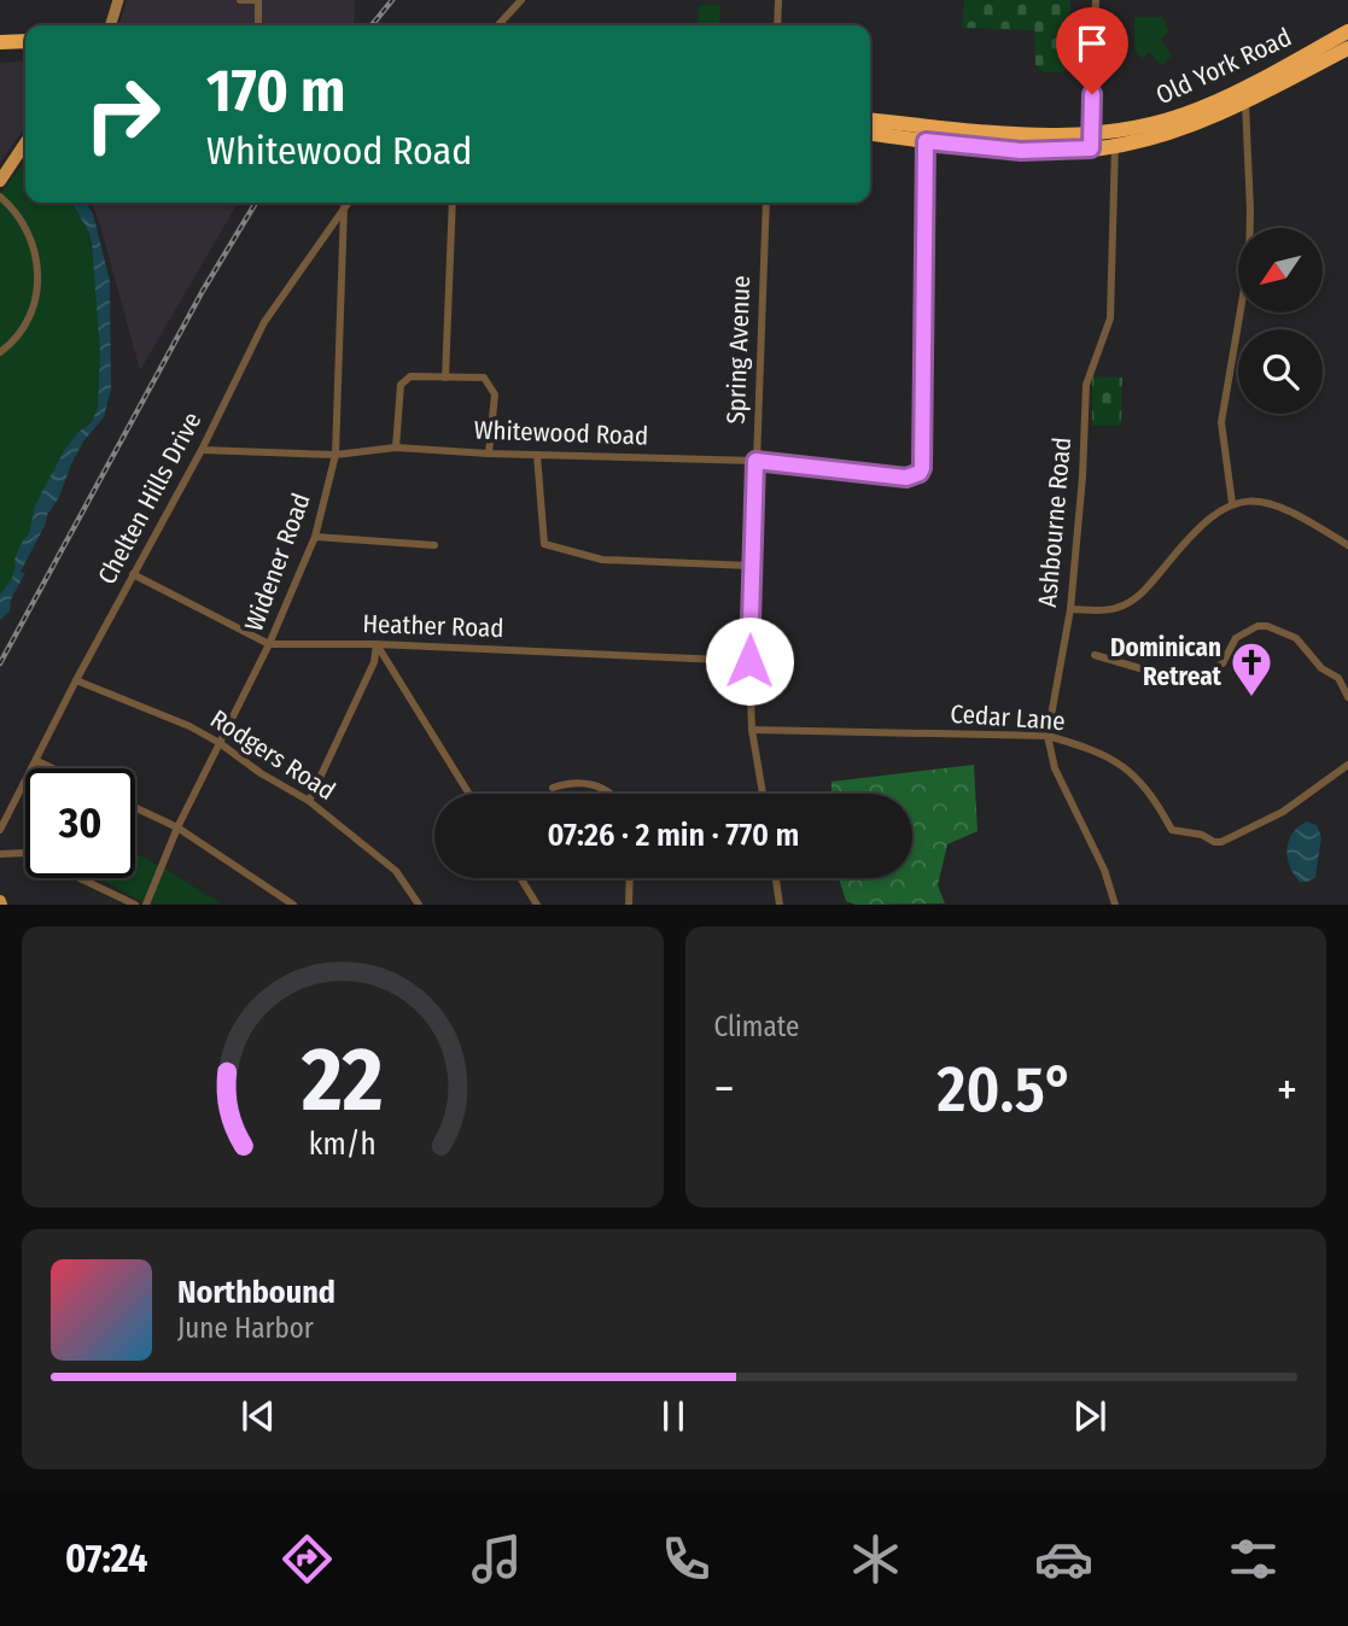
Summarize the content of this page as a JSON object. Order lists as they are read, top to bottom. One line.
{"streets":{"highway":["Old York Road"],"street":["Spring Avenue","Whitewood Road","Chelten Hills Drive","Ashbourne Road","Widener Road","Heather Road","Cedar Lane","Rodgers Road"]},"crossings":[["Old York Road","Whitewood Road"],["Old York Road","Ashbourne Road"],["Spring Avenue","Whitewood Road"],["Spring Avenue","Heather Road"],["Spring Avenue","Cedar Lane"],["Whitewood Road","Chelten Hills Drive"],["Whitewood Road","Widener Road"],["Chelten Hills Drive","Widener Road"],["Chelten Hills Drive","Heather Road"],["Chelten Hills Drive","Rodgers Road"],["Ashbourne Road","Cedar Lane"],["Widener Road","Heather Road"],["Widener Road","Rodgers Road"]],"places":{"church":["Dominican Retreat"]},"north":"bottom left","page":{"turn":["170 m","Whitewood Road"],"limit":"30","trip":"07:26 · 2 min · 770 m","tile":"Climate","heat":["−","20.5°","+"],"song":["Northbound","June Harbor"],"tabs":"07:24","gauge":["22","km/h"]}}
